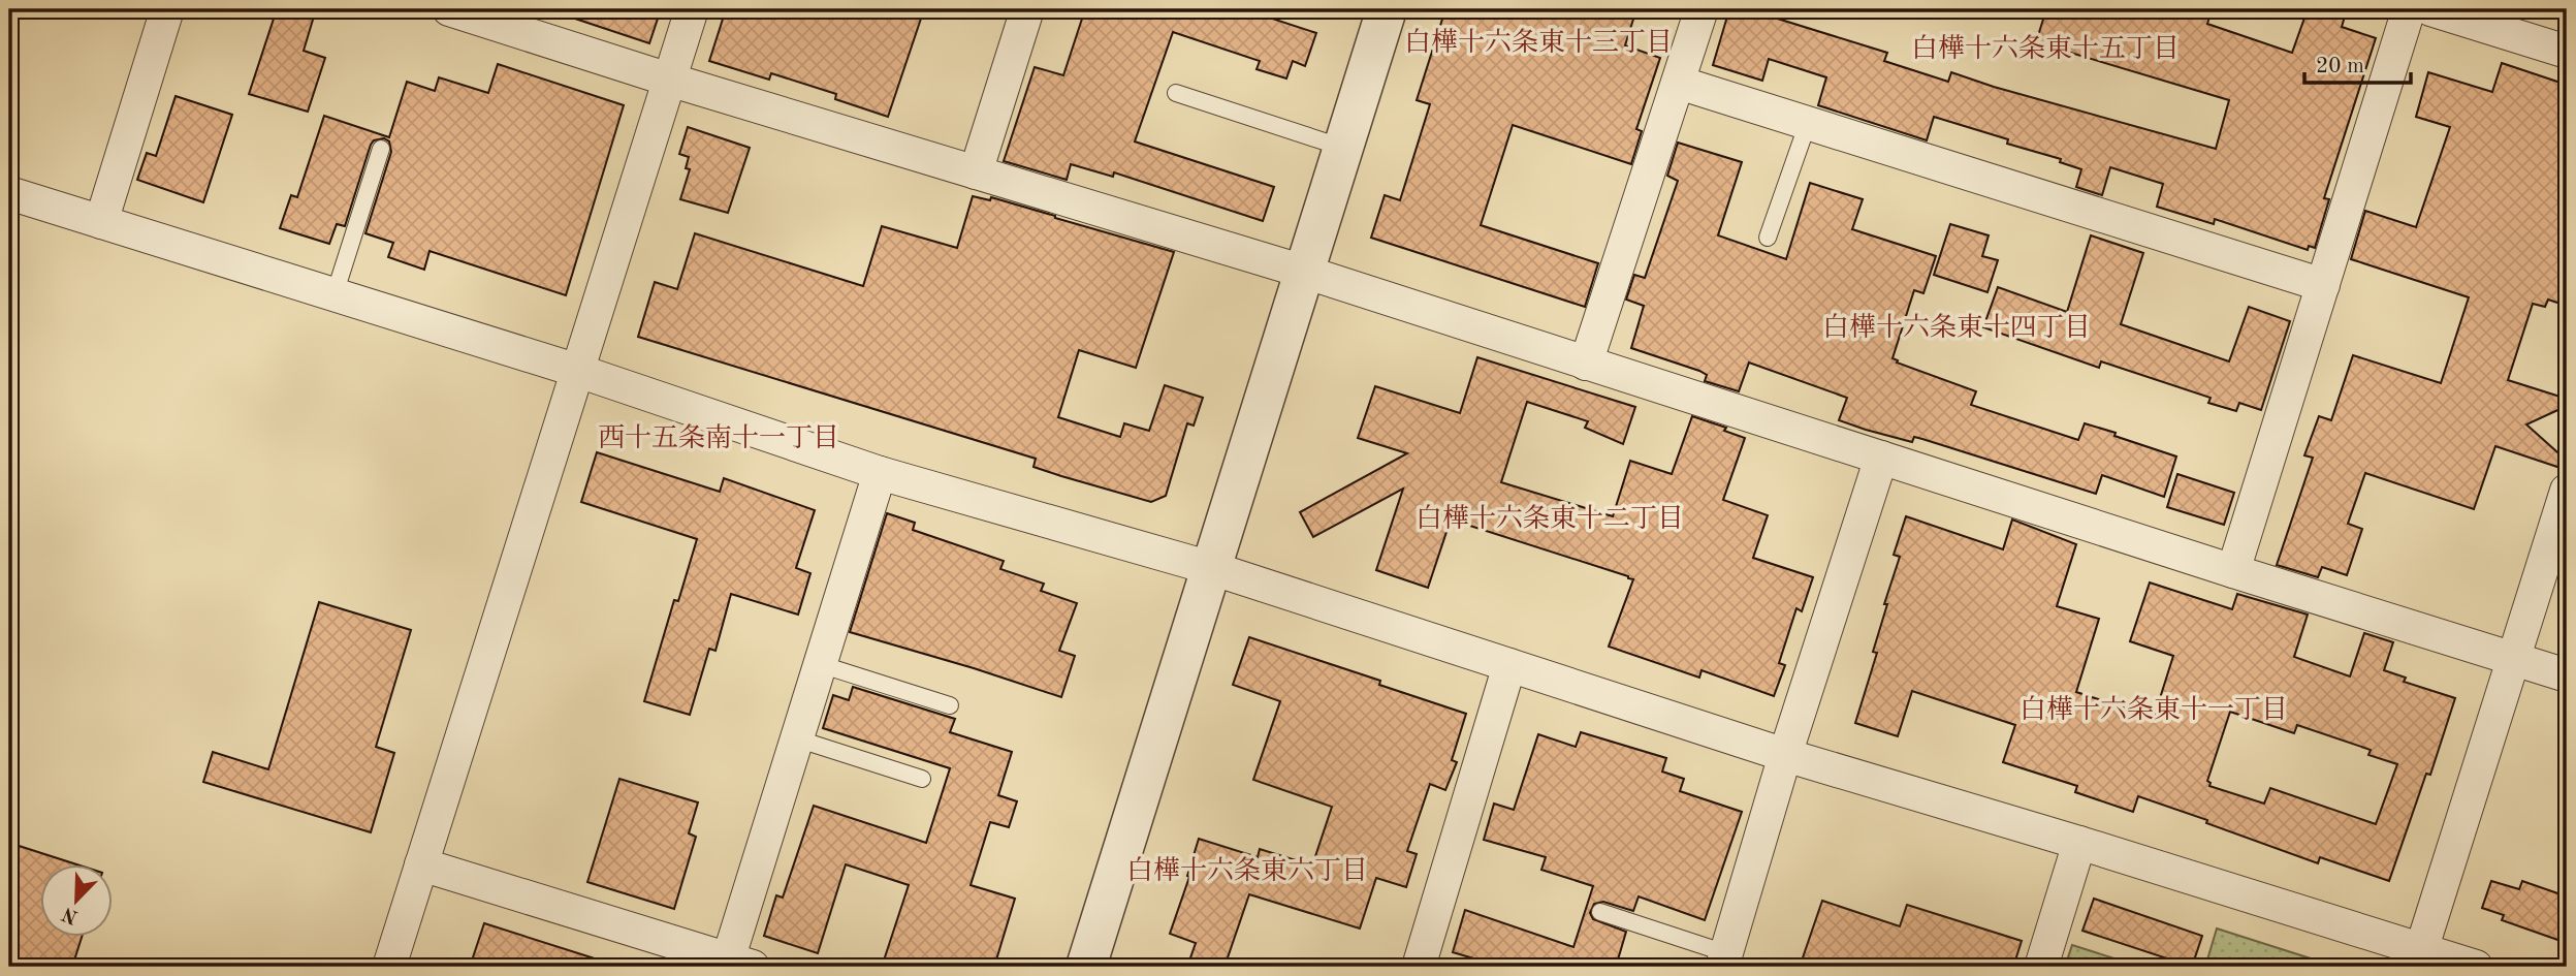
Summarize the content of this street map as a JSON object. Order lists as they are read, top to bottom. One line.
{"districts":["白樺十六条東十三丁目","白樺十六条東十五丁目","白樺十六条東十四丁目","西十五条南十一丁目","白樺十六条東十二丁目","白樺十六条東十一丁目","白樺十六条東六丁目"],"scale_bar":"20 m","north":"bottom left"}
